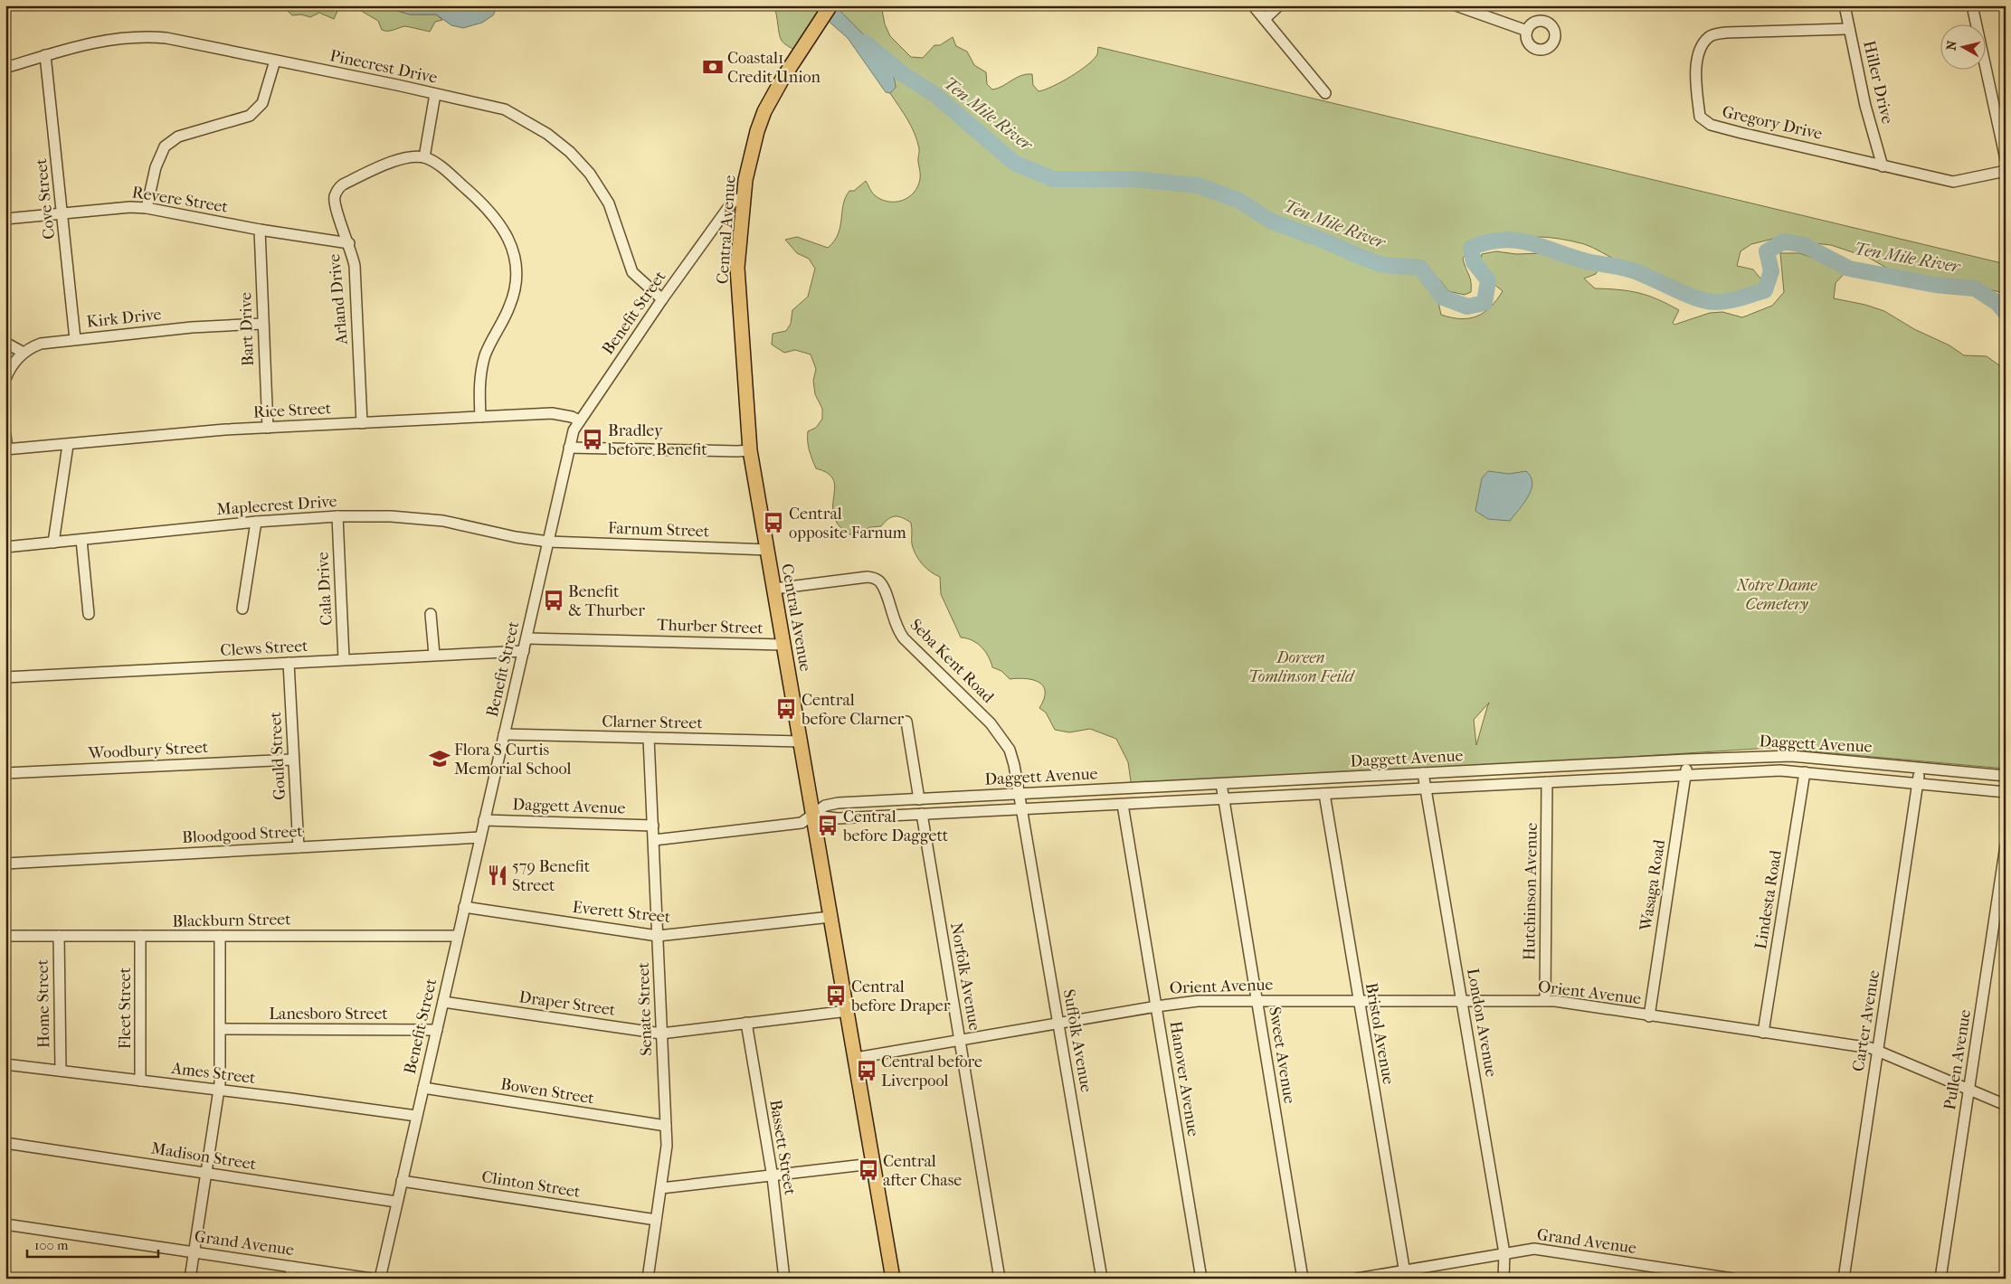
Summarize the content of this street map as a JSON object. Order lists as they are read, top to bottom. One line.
{"streets":{"main road":["Central Avenue"],"street":["Pinecrest Drive","Hiller Drive","Gregory Drive","Cove Street","Revere Street","Arland Drive","Benefit Street","Kirk Drive","Bart Drive","Rice Street","Maplecrest Drive","Farnum Street","Cala Drive","Thurber Street","Clews Street","Seba Kent Road","Clarner Street","Daggett Avenue","Woodbury Street","Gould Street","Bloodgood Street","Wasaga Road","Hutchinson Avenue","Lindesta Road","Everett Street","Blackburn Street","Norfolk Avenue","Orient Avenue","Home Street","Draper Street","Fleet Street","Senate Street","Lanesboro Street","Carter Avenue","London Avenue","Bristol Avenue","Suffolk Avenue","Sweet Avenue","Pullen Avenue","Ames Street","Hanover Avenue","Bowen Street","Bassett Street","Madison Street","Clinton Street","Grand Avenue"]},"crossings":[["Pinecrest Drive","Cove Street"],["Pinecrest Drive","Benefit Street"],["Hiller Drive","Gregory Drive"],["Cove Street","Revere Street"],["Cove Street","Kirk Drive"],["Revere Street","Arland Drive"],["Revere Street","Bart Drive"],["Central Avenue","Benefit Street"],["Central Avenue","Farnum Street"],["Central Avenue","Thurber Street"],["Central Avenue","Seba Kent Road"],["Central Avenue","Clarner Street"],["Central Avenue","Daggett Avenue"],["Central Avenue","Everett Street"],["Central Avenue","Orient Avenue"],["Central Avenue","Draper Street"],["Arland Drive","Rice Street"],["Benefit Street","Rice Street"],["Benefit Street","Maplecrest Drive"],["Benefit Street","Farnum Street"],["Benefit Street","Thurber Street"],["Benefit Street","Clews Street"],["Benefit Street","Clarner Street"],["Benefit Street","Daggett Avenue"],["Benefit Street","Bloodgood Street"],["Benefit Street","Everett Street"],["Benefit Street","Blackburn Street"],["Benefit Street","Draper Street"],["Benefit Street","Lanesboro Street"],["Benefit Street","Ames Street"],["Benefit Street","Bowen Street"],["Benefit Street","Madison Street"],["Benefit Street","Clinton Street"],["Kirk Drive","Bart Drive"],["Bart Drive","Rice Street"],["Maplecrest Drive","Farnum Street"],["Maplecrest Drive","Cala Drive"],["Cala Drive","Clews Street"],["Clews Street","Gould Street"],["Seba Kent Road","Daggett Avenue"],["Seba Kent Road","Suffolk Avenue"],["Clarner Street","Senate Street"],["Daggett Avenue","Wasaga Road"],["Daggett Avenue","Hutchinson Avenue"],["Daggett Avenue","Lindesta Road"],["Daggett Avenue","Norfolk Avenue"],["Daggett Avenue","Senate Street"],["Daggett Avenue","Carter Avenue"],["Daggett Avenue","London Avenue"],["Daggett Avenue","Bristol Avenue"],["Daggett Avenue","Suffolk Avenue"],["Daggett Avenue","Sweet Avenue"],["Daggett Avenue","Hanover Avenue"],["Woodbury Street","Gould Street"],["Gould Street","Bloodgood Street"],["Wasaga Road","Orient Avenue"],["Hutchinson Avenue","Orient Avenue"],["Lindesta Road","Orient Avenue"],["Everett Street","Senate Street"],["Blackburn Street","Home Street"],["Blackburn Street","Fleet Street"],["Norfolk Avenue","Orient Avenue"],["Orient Avenue","Carter Avenue"],["Orient Avenue","London Avenue"],["Orient Avenue","Bristol Avenue"],["Orient Avenue","Suffolk Avenue"],["Orient Avenue","Sweet Avenue"],["Orient Avenue","Pullen Avenue"],["Orient Avenue","Hanover Avenue"],["Home Street","Ames Street"],["Draper Street","Senate Street"],["Draper Street","Bassett Street"],["Fleet Street","Ames Street"],["Senate Street","Bowen Street"],["Senate Street","Clinton Street"],["London Avenue","Grand Avenue"],["Bristol Avenue","Grand Avenue"]],"water":["Ten Mile River"],"parks":["Notre Dame Cemetery","Doreen Tomlinson Feild"],"places":{"bank":["Coastal1 Credit Union"],"bus stop":["Bradley before Benefit","Central opposite Farnum","Benefit & Thurber","Central before Clarner","Central before Daggett","Central before Draper","Central before Liverpool","Central after Chase"],"school or university":["Flora S Curtis Memorial School"],"restaurant":["579 Benefit Street"]},"scale_bar":"100 m","north":"left"}
